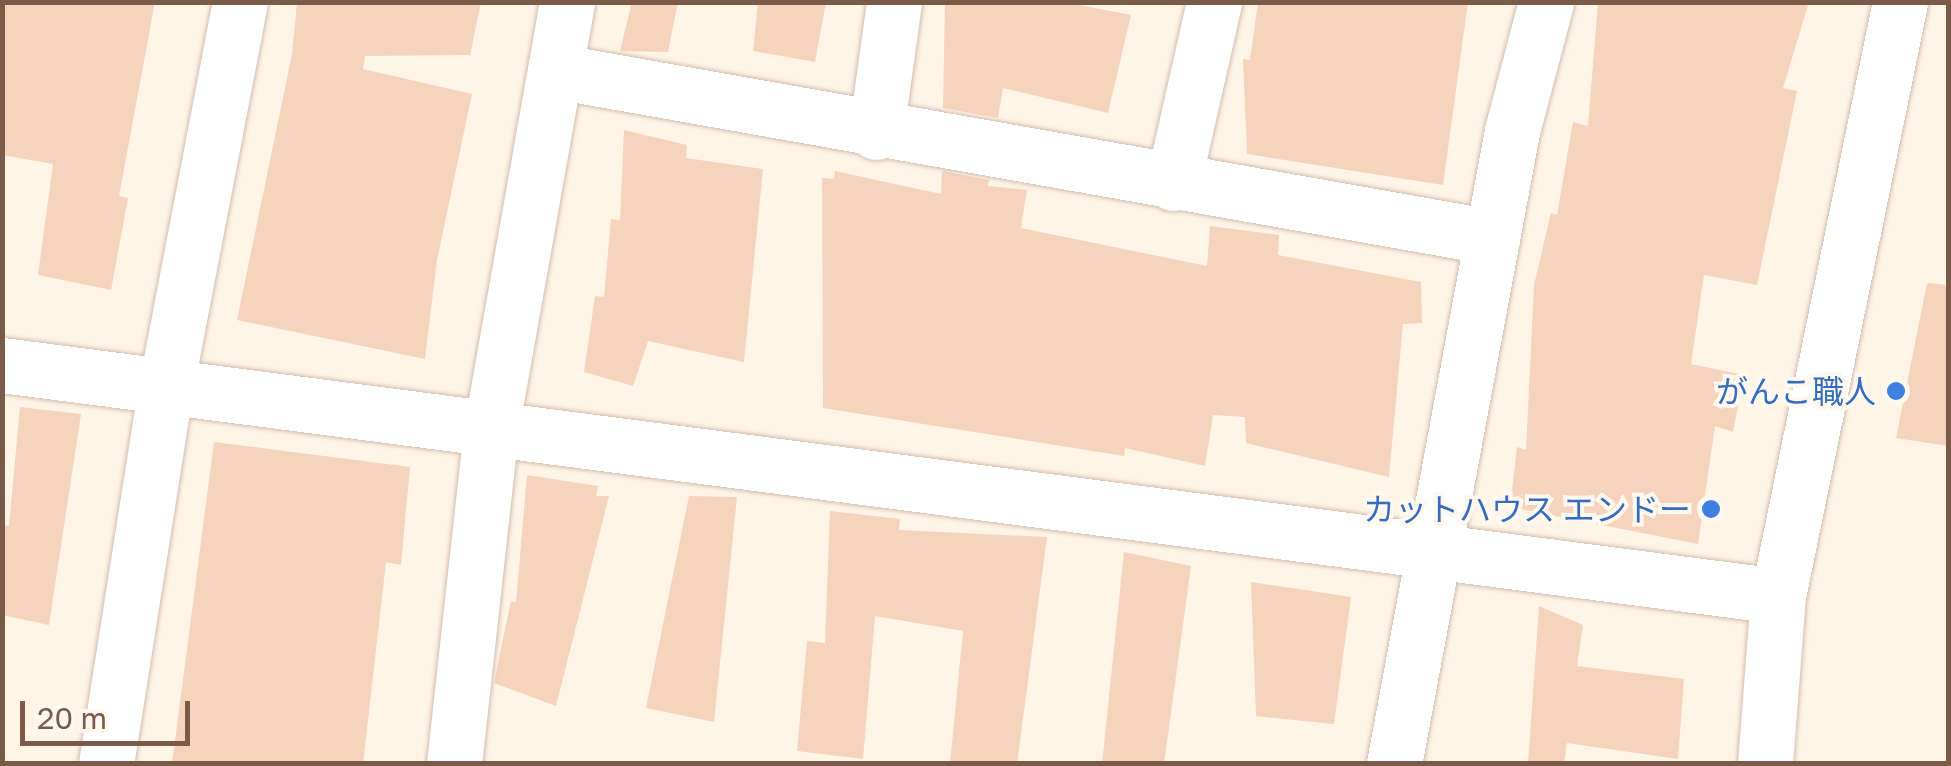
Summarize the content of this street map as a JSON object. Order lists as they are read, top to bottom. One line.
{"places":["がんこ職人","カットハウス エンドー"],"scale_bar":"20 m"}
